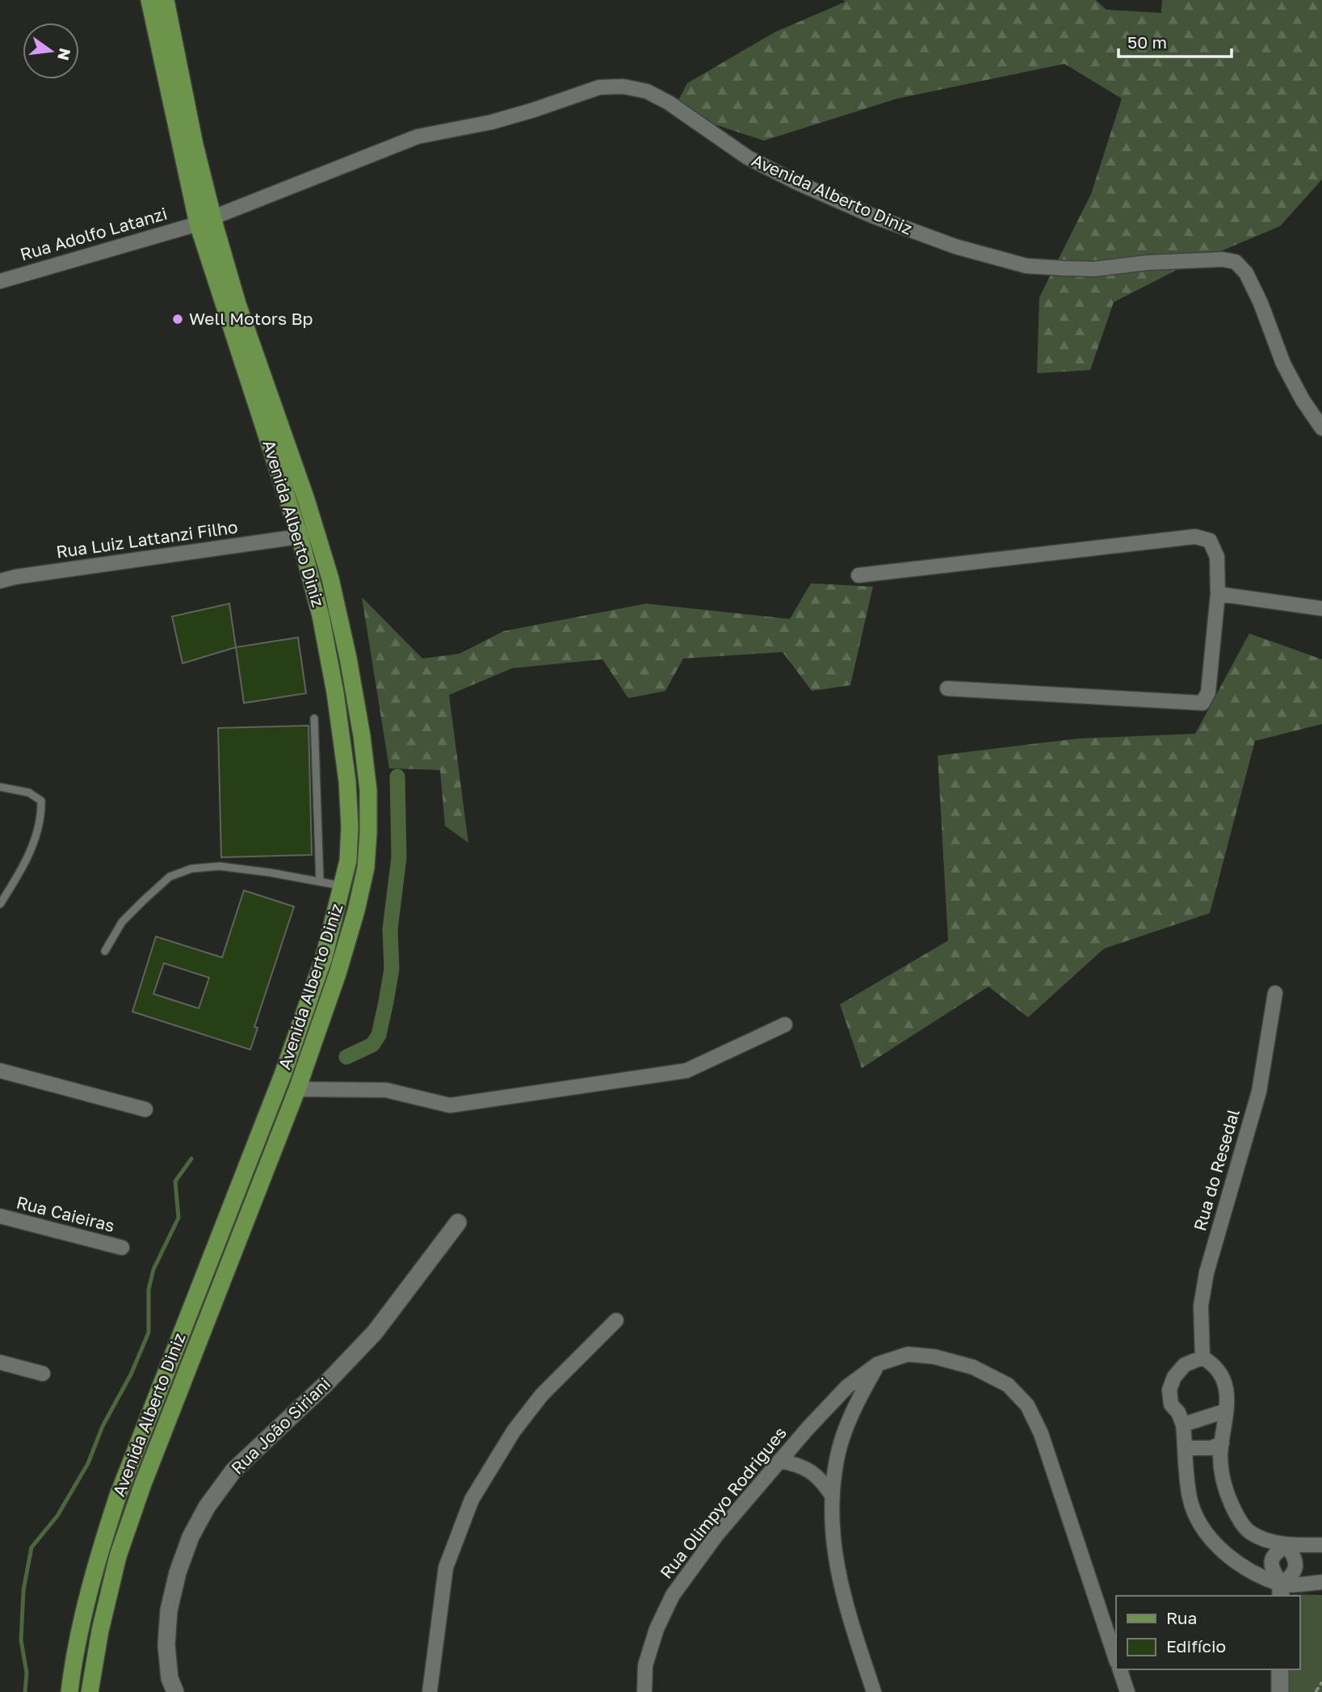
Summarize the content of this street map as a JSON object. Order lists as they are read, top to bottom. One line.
{"streets":{"main road":["Avenida Alberto Diniz"],"street":["Rua Adolfo Latanzi","Rua Luiz Lattanzi Filho","Rua do Resedal","Rua Caieiras","Rua João Siriani","Rua Olimpyo Rodrigues"]},"crossings":[["Avenida Alberto Diniz","Rua Adolfo Latanzi"],["Avenida Alberto Diniz","Rua Luiz Lattanzi Filho"]],"places":["Well Motors Bp"],"legend":["Rua","Edifício"],"scale_bar":"50 m","north":"right"}
